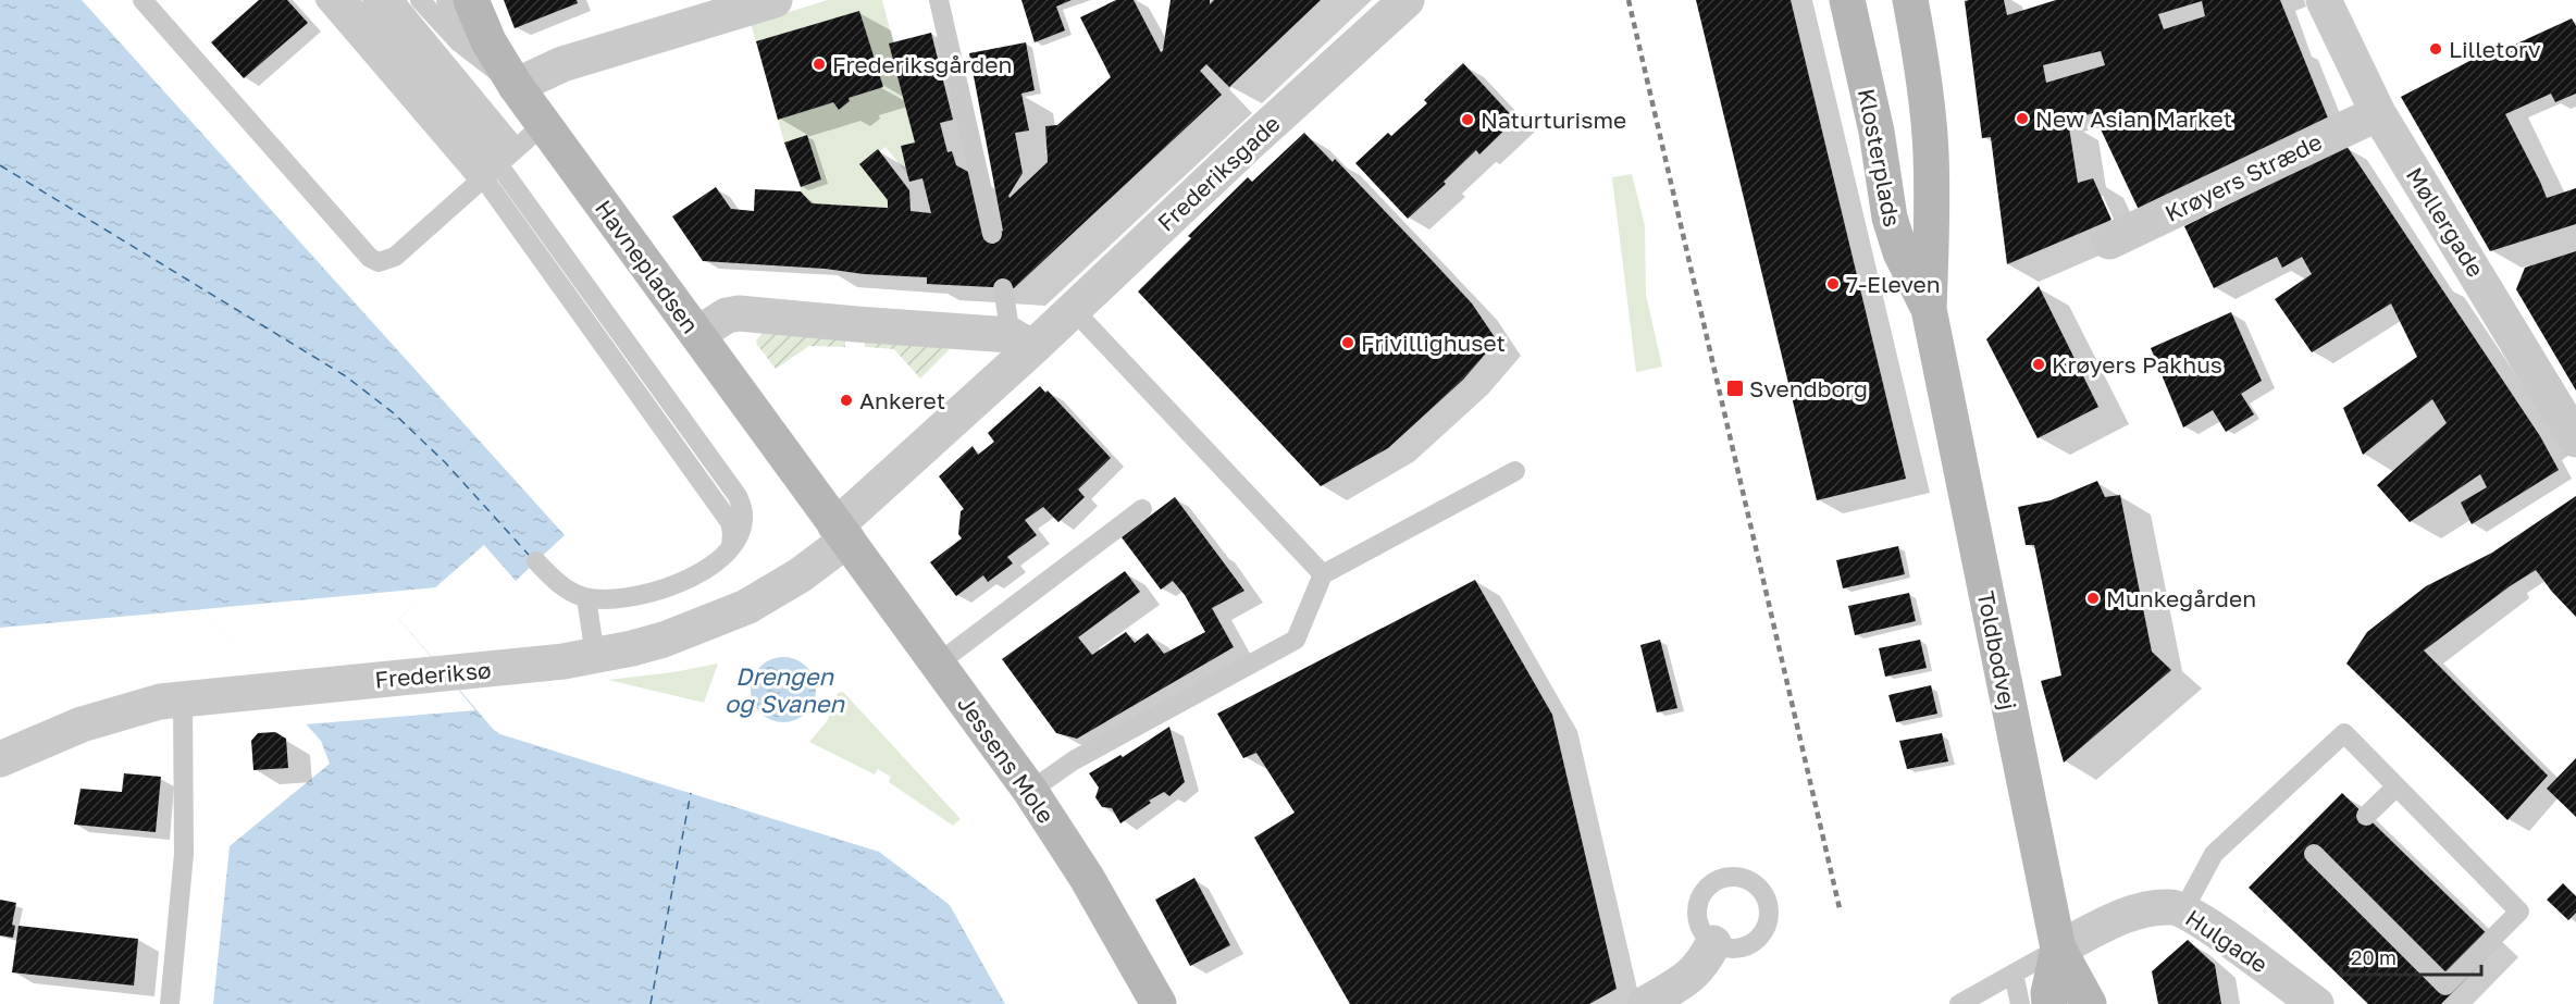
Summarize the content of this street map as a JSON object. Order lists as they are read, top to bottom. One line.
{"streets":{"street":["Klosterplads","Frederiksgade","Krøyers Stræde","Møllergade","Havnepladsen","Toldbodvej","Frederiksø","Jessens Mole","Hulgade"]},"crossings":[["Klosterplads","Toldbodvej"],["Frederiksgade","Havnepladsen"],["Frederiksgade","Frederiksø"],["Frederiksgade","Jessens Mole"],["Krøyers Stræde","Møllergade"],["Havnepladsen","Frederiksø"],["Havnepladsen","Jessens Mole"],["Toldbodvej","Hulgade"],["Frederiksø","Jessens Mole"]],"water":["Drengen og Svanen"],"places":{"other":["Lilletorv","Frederiksgården","New Asian Market","Naturturisme","7-Eleven","Frivillighuset","Krøyers Pakhus","Ankeret","Munkegården"],"transit":["Svendborg"]},"scale_bar":"20 m"}
